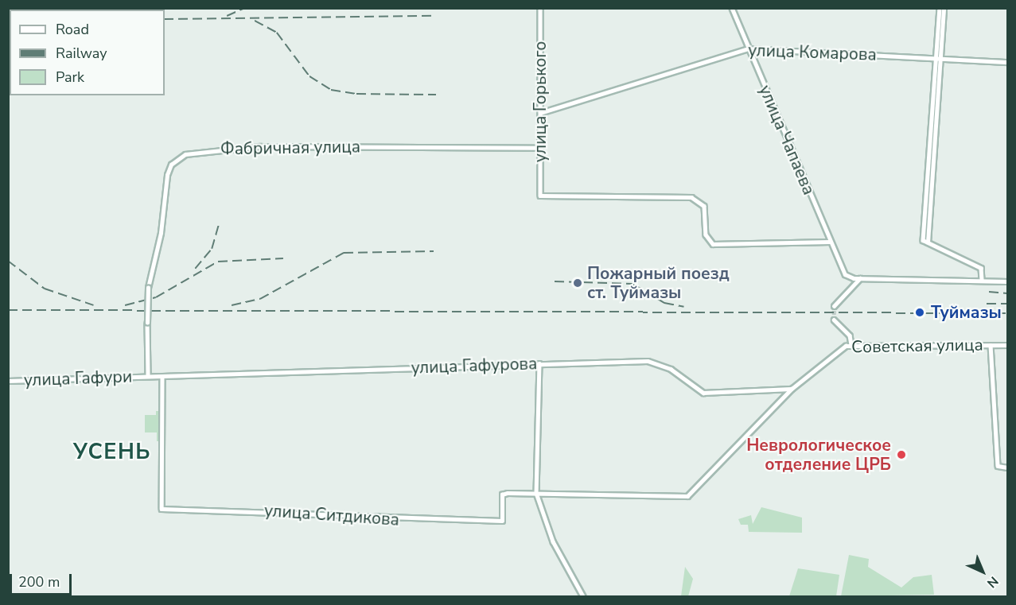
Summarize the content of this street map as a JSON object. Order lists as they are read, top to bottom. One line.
{"streets":{"street":["улица Комарова","улица Горького","улица Чапаева","Фабричная улица","Советская улица","улица Гафурова","улица Гафури","улица Ситдикова"]},"crossings":[["улица Комарова","улица Горького"],["улица Комарова","улица Чапаева"],["улица Горького","улица Чапаева"],["улица Горького","Фабричная улица"],["Фабричная улица","улица Гафурова"],["Фабричная улица","улица Гафури"],["Советская улица","улица Гафурова"],["Советская улица","улица Ситдикова"],["улица Гафурова","улица Гафури"],["улица Гафурова","улица Ситдикова"]],"districts":["УСЕНЬ"],"places":["Пожарный поезд ст. Туймазы","Туймазы","Неврологическое отделение ЦРБ"],"legend":["Road","Railway","Park"],"scale_bar":"200 m","north":"bottom right"}
